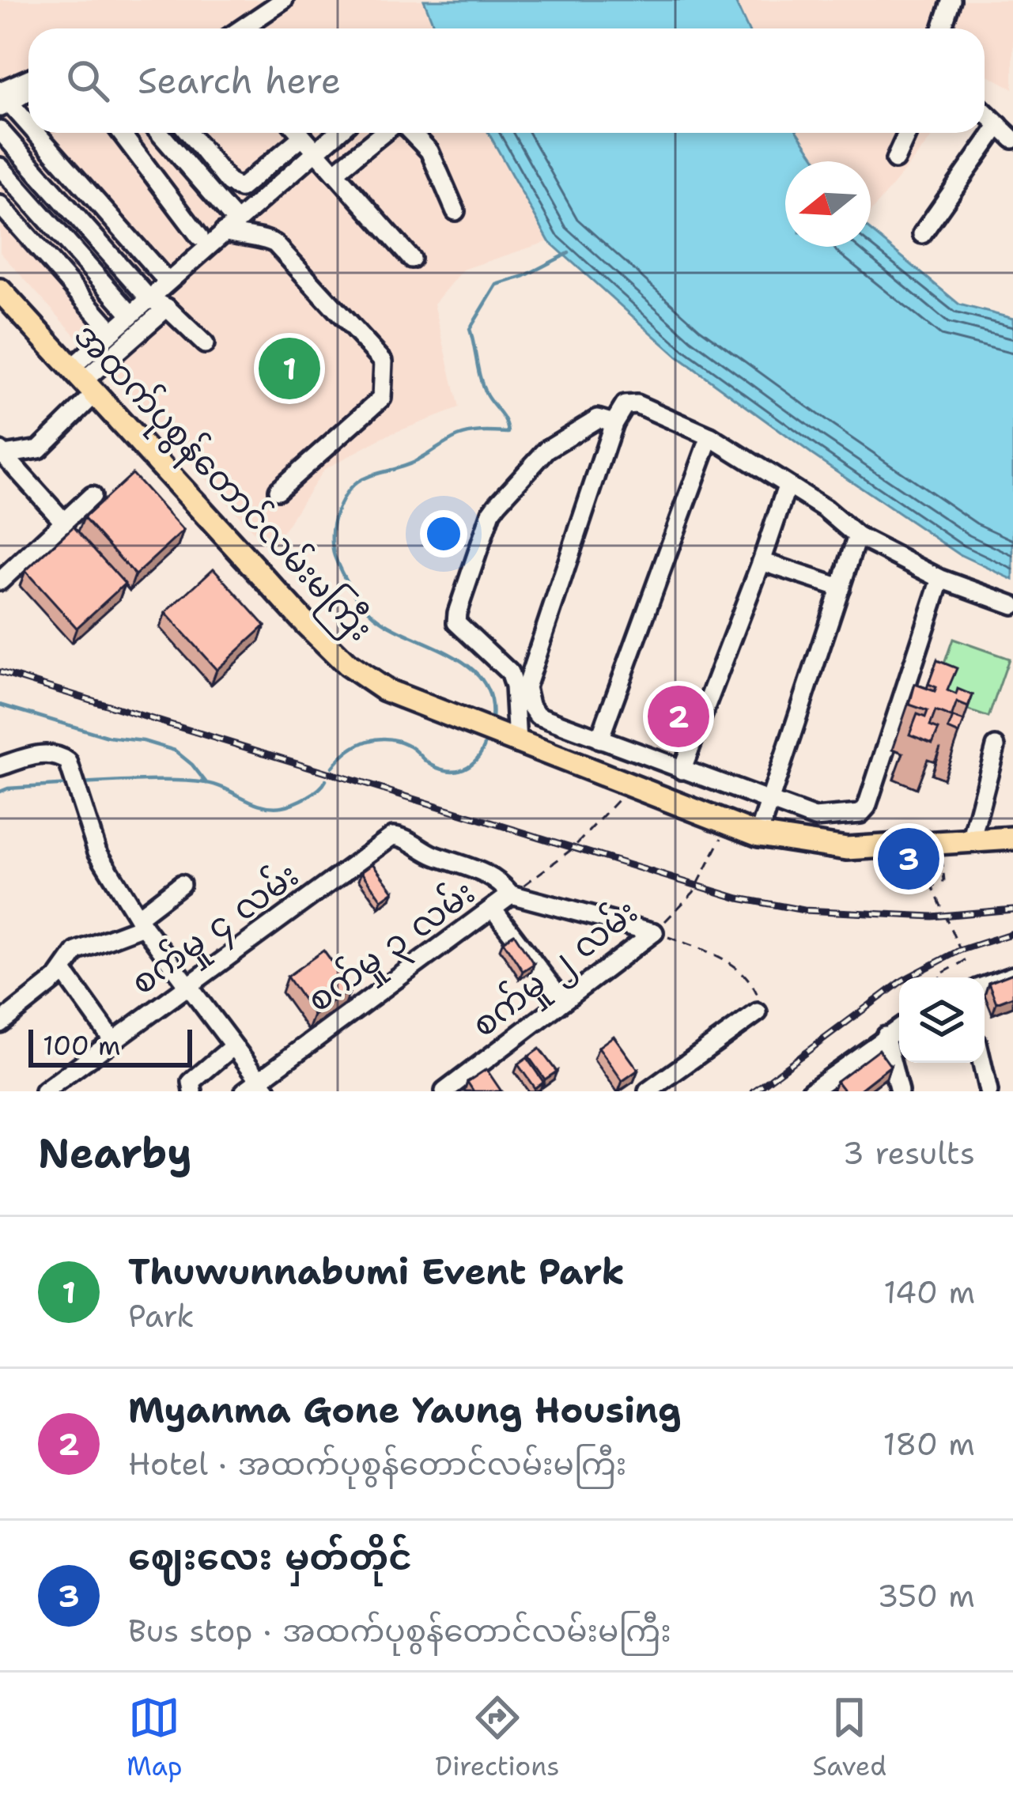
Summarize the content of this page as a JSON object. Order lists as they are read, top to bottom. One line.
{"streets":{"main road":["အထက်ပုစွန်တောင်လမ်းမကြီး"],"street":["စက်မှု ၄ လမ်း","စက်မှု ၃ လမ်း","စက်မှု ၂ လမ်း"]},"crossings":[["အထက်ပုစွန်တောင်လမ်းမကြီး","စက်မှု ၃ လမ်း"],["အထက်ပုစွန်တောင်လမ်းမကြီး","စက်မှု ၂ လမ်း"],["စက်မှု ၄ လမ်း","စက်မှု ၃ လမ်း"]],"scale_bar":"100 m","north":"left","page":{"search":"Search here","pins":["1","2","3"],"scale":"100 m","heading":["Nearby","3 results"],"list":[{"mark":"1","name":"Thuwunnabumi Event Park","note":"Park","value":"140 m"},{"mark":"2","name":"Myanma Gone Yaung Housing","note":"Hotel · အထက်ပုစွန်တောင်လမ်းမကြီး","value":"180 m"},{"mark":"3","name":"ဈေးလေး မှတ်တိုင်","note":"Bus stop · အထက်ပုစွန်တောင်လမ်းမကြီး","value":"350 m"}],"nav":["Map","Directions","Saved"]}}
